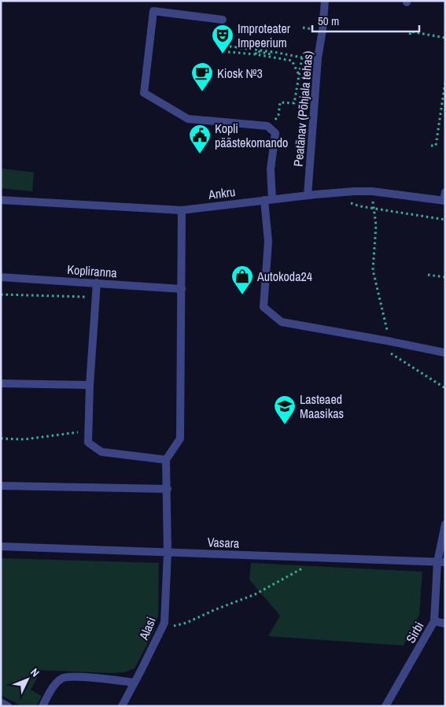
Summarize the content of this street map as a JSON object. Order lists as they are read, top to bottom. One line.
{"streets":{"street":["Peatänav (Põhjala tehas)","Ankru","Kopliranna","Vasara","Alasi","Sirbi"]},"crossings":[["Peatänav (Põhjala tehas)","Ankru"],["Vasara","Alasi"],["Vasara","Sirbi"]],"places":{"theatre":["Improteater Impeerium"],"cafe":["Kiosk №3"],"public building":["Kopli päästekomando"],"shop":["Autokoda24"],"school or university":["Lasteaed Maasikas"]},"scale_bar":"50 m","north":"top right"}
